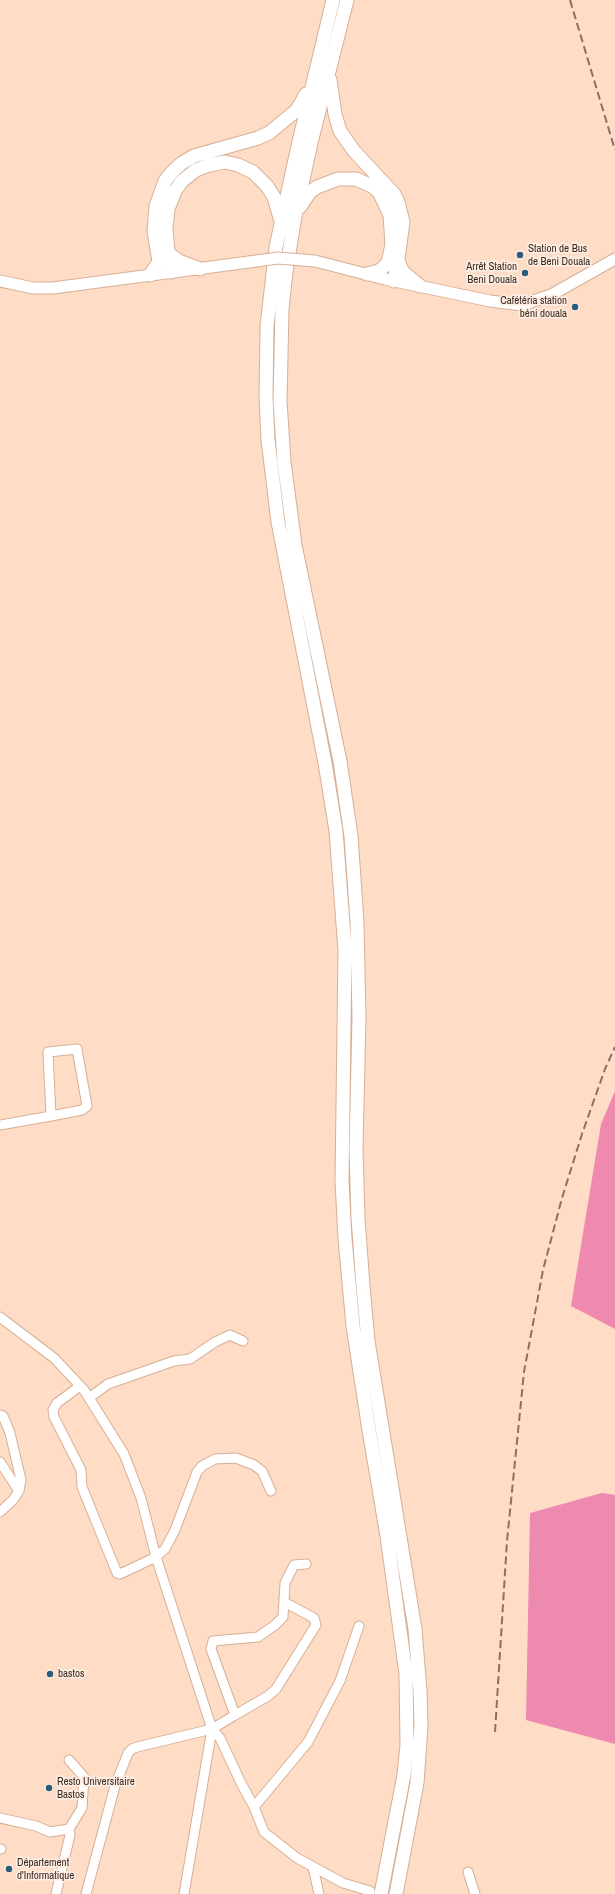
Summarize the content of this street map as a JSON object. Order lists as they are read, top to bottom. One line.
{"places":["Station de Bus de Beni Douala","Arrêt Station Beni Douala","Cafétéria station béni douala","bastos","Resto Universitaire Bastos","Département d'Informatique"]}
